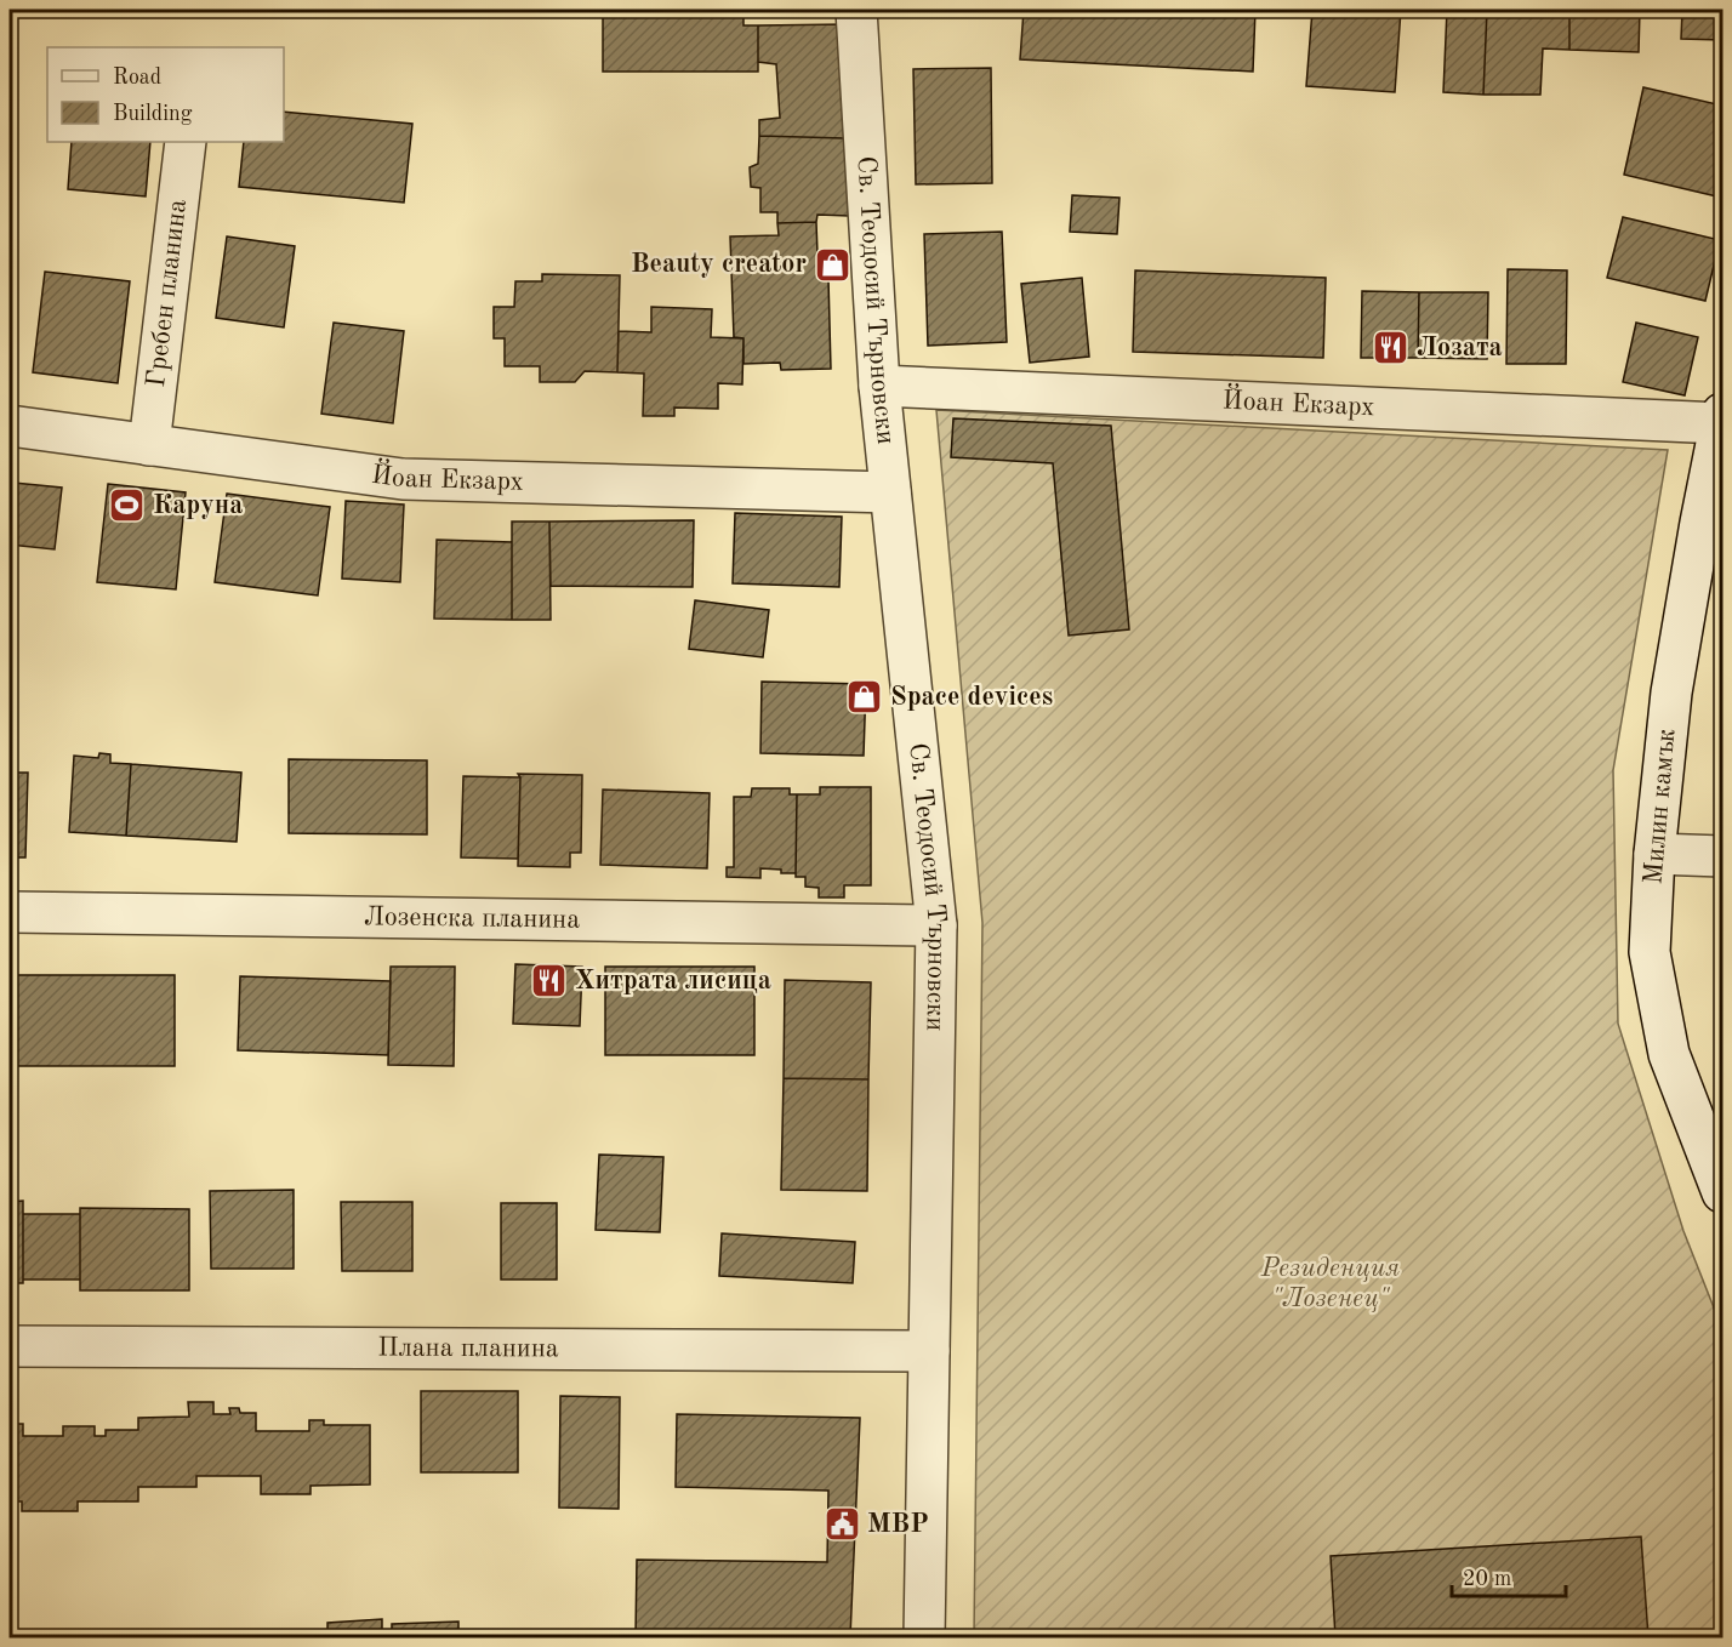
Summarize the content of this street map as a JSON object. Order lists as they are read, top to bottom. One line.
{"streets":{"street":["Гребен планина","Св. Теодосий Търновски","Йоан Екзарх","Милин камък","Лозенска планина","Плана планина"]},"crossings":[["Гребен планина","Йоан Екзарх"],["Св. Теодосий Търновски","Йоан Екзарх"],["Св. Теодосий Търновски","Лозенска планина"],["Св. Теодосий Търновски","Плана планина"],["Йоан Екзарх","Милин камък"]],"parks":["Резиденция \"Лозенец\""],"places":{"shop":["Beauty creator","Space devices"],"restaurant":["Лозата","Хитрата лисица"],"sports":["Каруна"],"public building":["МВР"]},"legend":["Road","Building"],"scale_bar":"20 m"}
